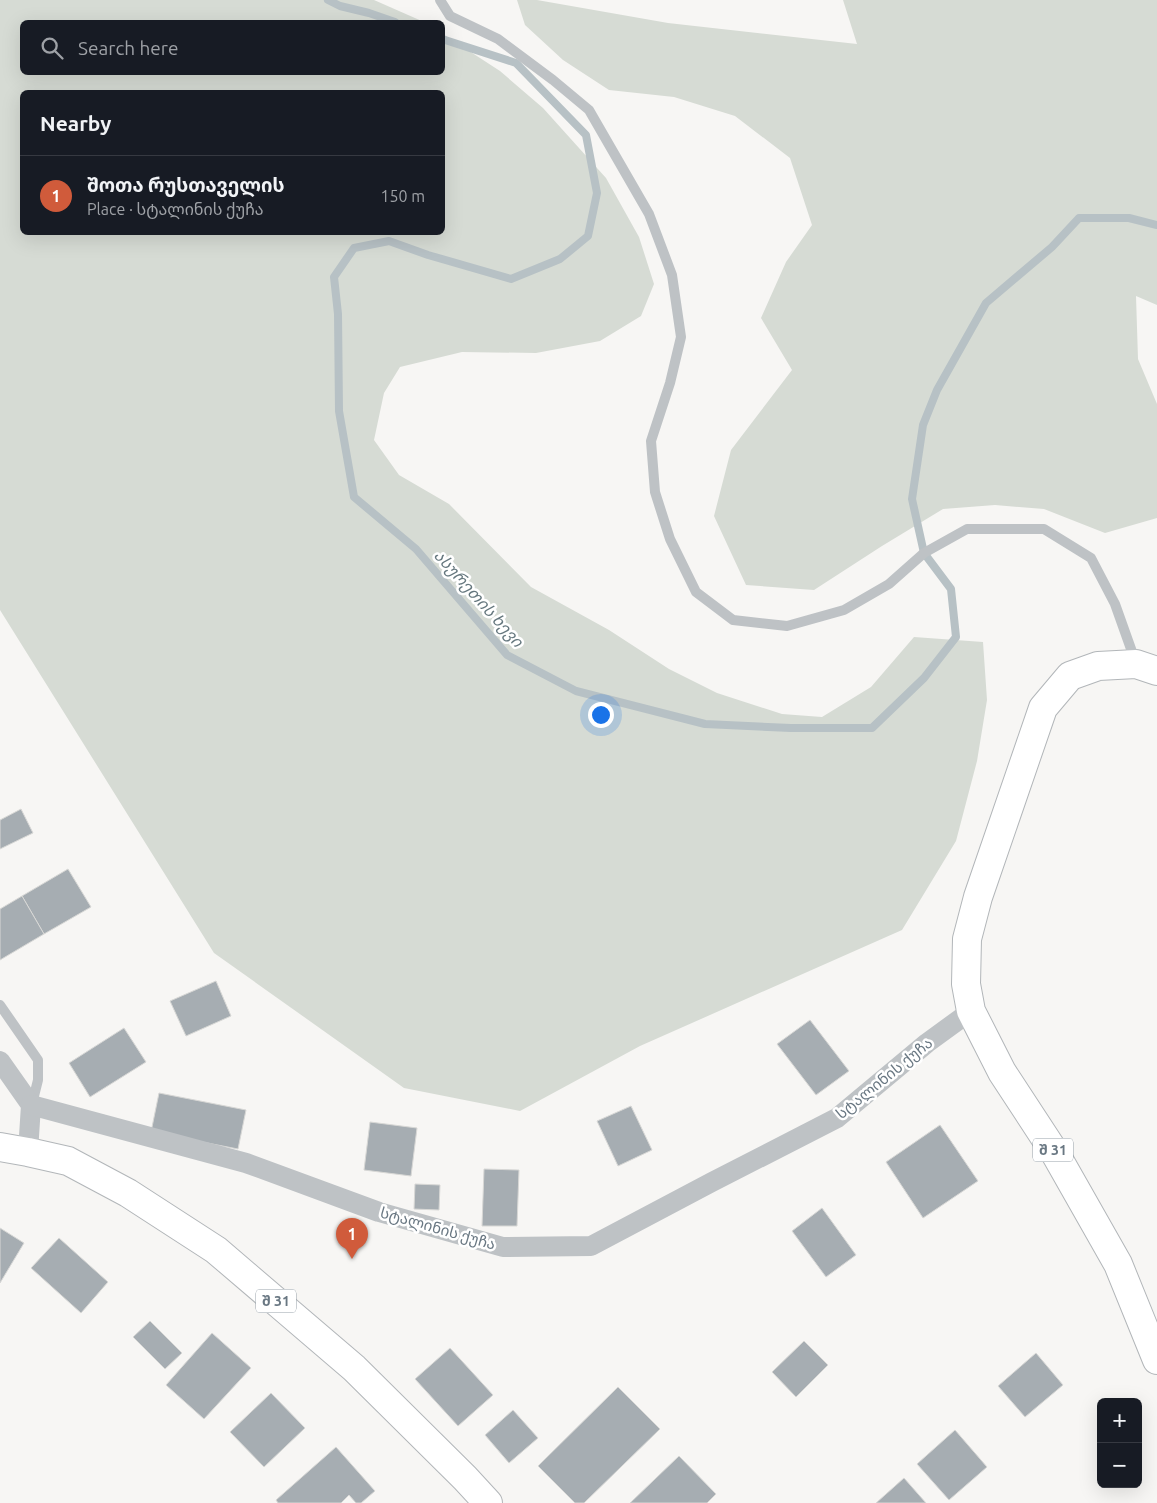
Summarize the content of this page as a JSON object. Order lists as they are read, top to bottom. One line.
{"streets":{"main road":["შ 31"],"street":["სტალინის ქუჩა"]},"crossings":[["სტალინის ქუჩა","შ 31"]],"water":["ასურეთის ხევი"],"page":{"search":"Search here","heading":"Nearby","list":[{"mark":"1","name":"შოთა რუსთაველის","note":"Place · სტალინის ქუჩა","value":"150 m"}],"pins":"1","map_buttons":["+","−"]}}
